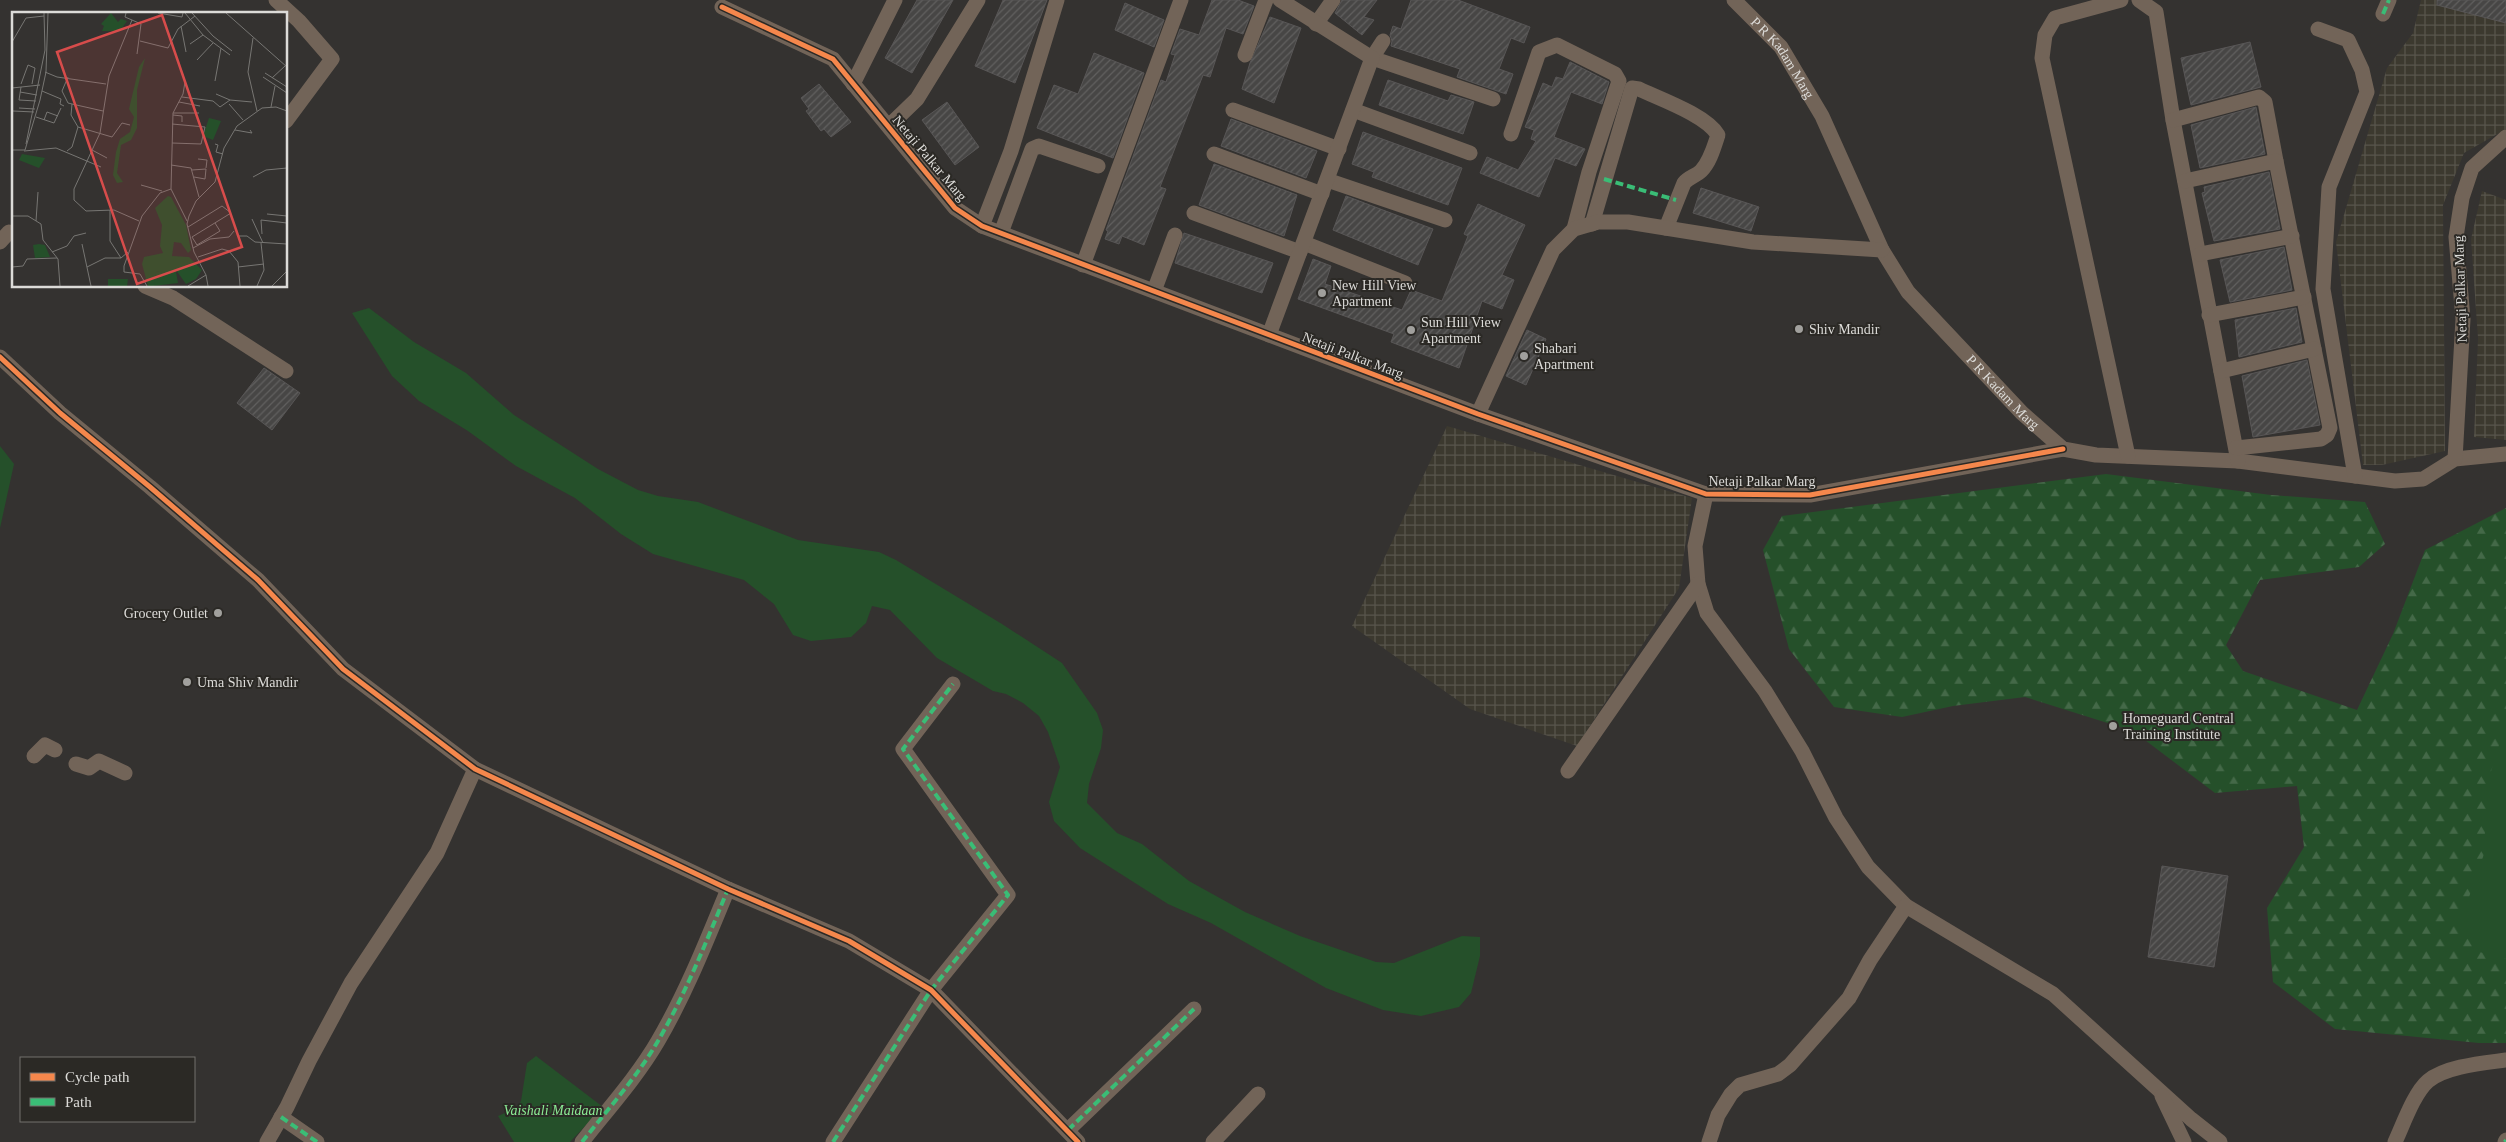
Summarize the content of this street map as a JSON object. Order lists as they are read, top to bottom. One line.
{"streets":{"street":["P R Kadam Marg","Netaji Palkar Marg"]},"crossings":[["P R Kadam Marg","Netaji Palkar Marg"]],"parks":["Vaishali Maidaan"],"places":["New Hill View Apartment","Shiv Mandir","Sun Hill View Apartment","Shabari Apartment","Grocery Outlet","Uma Shiv Mandir","Homeguard Central Training Institute"],"legend":["Cycle path","Path"]}
